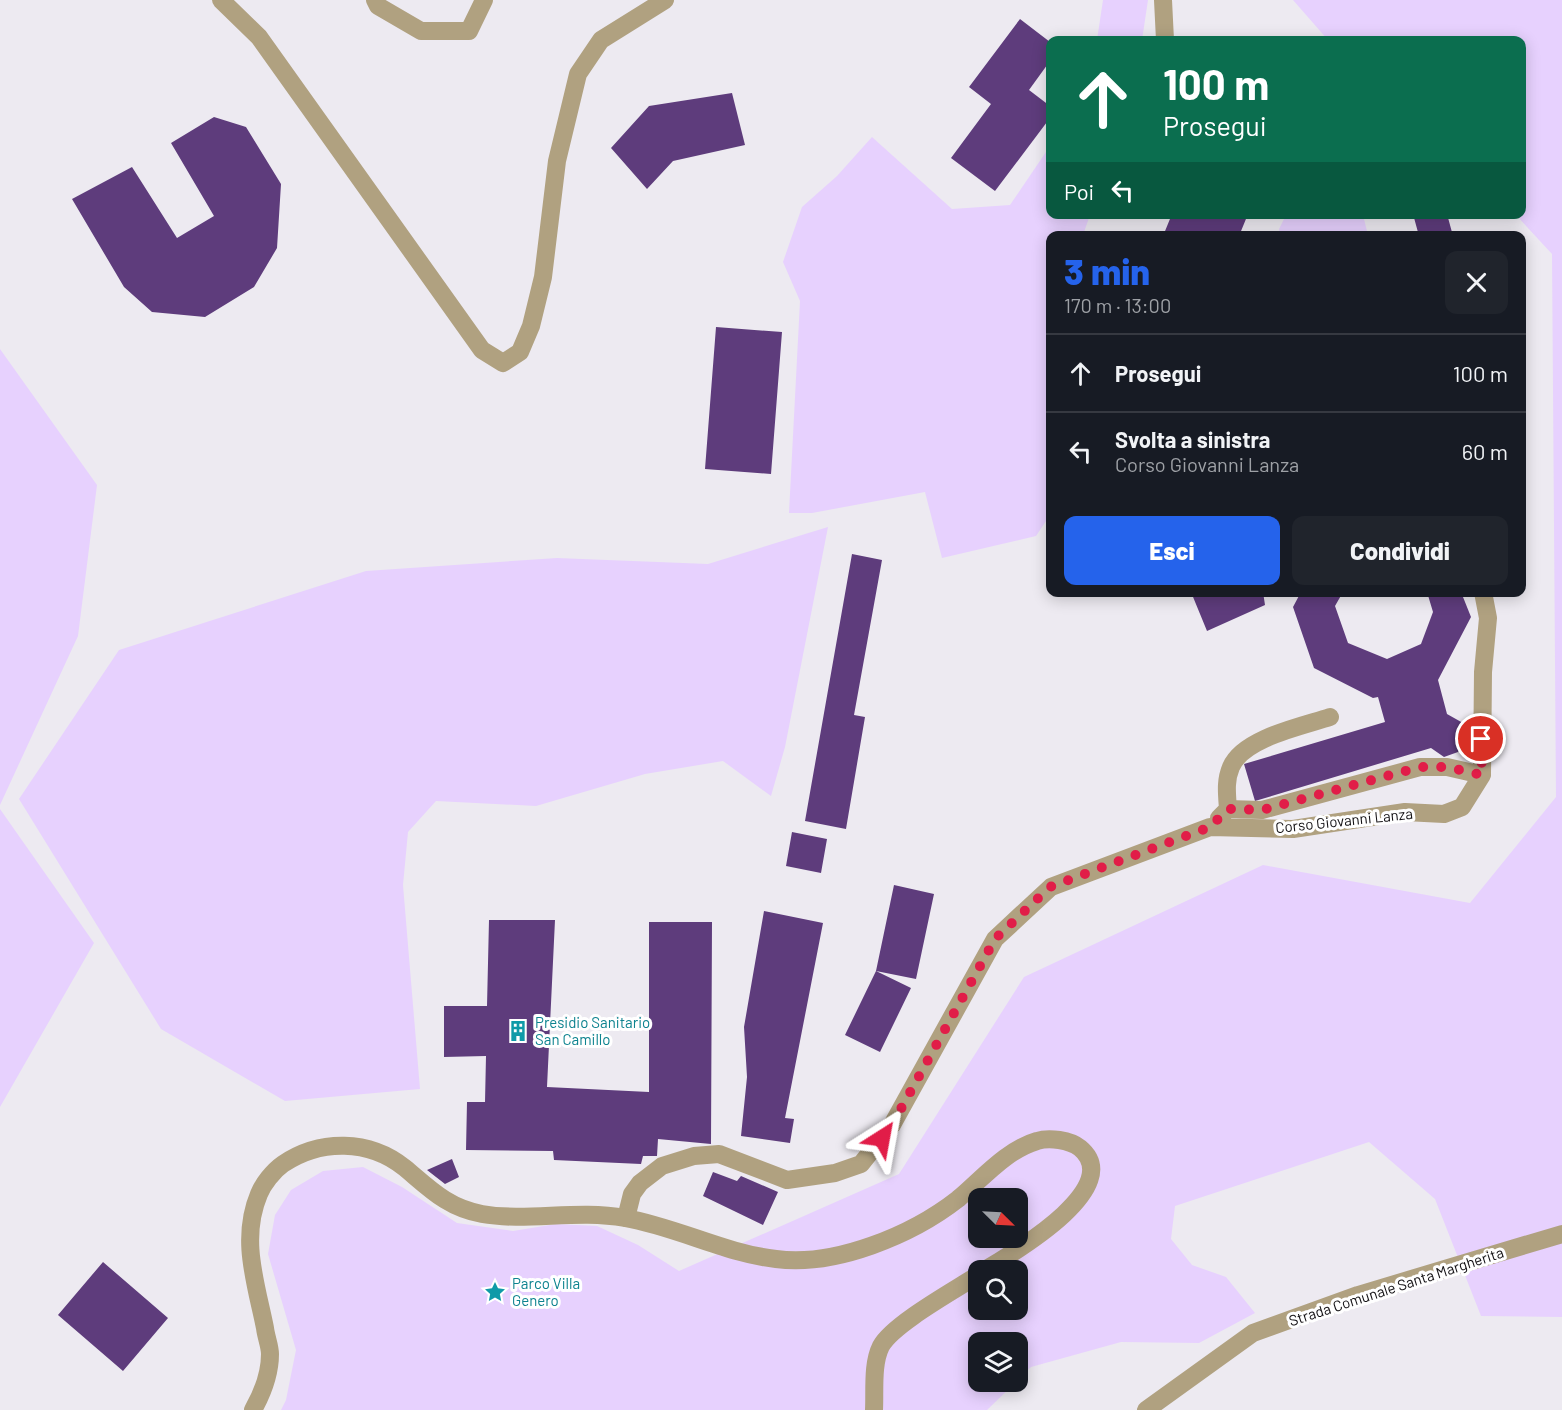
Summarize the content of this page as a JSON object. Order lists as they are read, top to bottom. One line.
{"streets":{"street":["Corso Giovanni Lanza","Strada Comunale Santa Margherita"]},"places":{"building":["Presidio Sanitario San Camillo"],"place":["Parco Villa Genero"]},"north":"bottom right","page":{"turn":["100 m","Prosegui"],"then":"Poi","heading":["3 min","170 m · 13:00"],"list":[{"name":"Prosegui","value":"100 m"},{"name":"Svolta a sinistra","note":"Corso Giovanni Lanza","value":"60 m"}],"buttons":["Esci","Condividi"]}}
